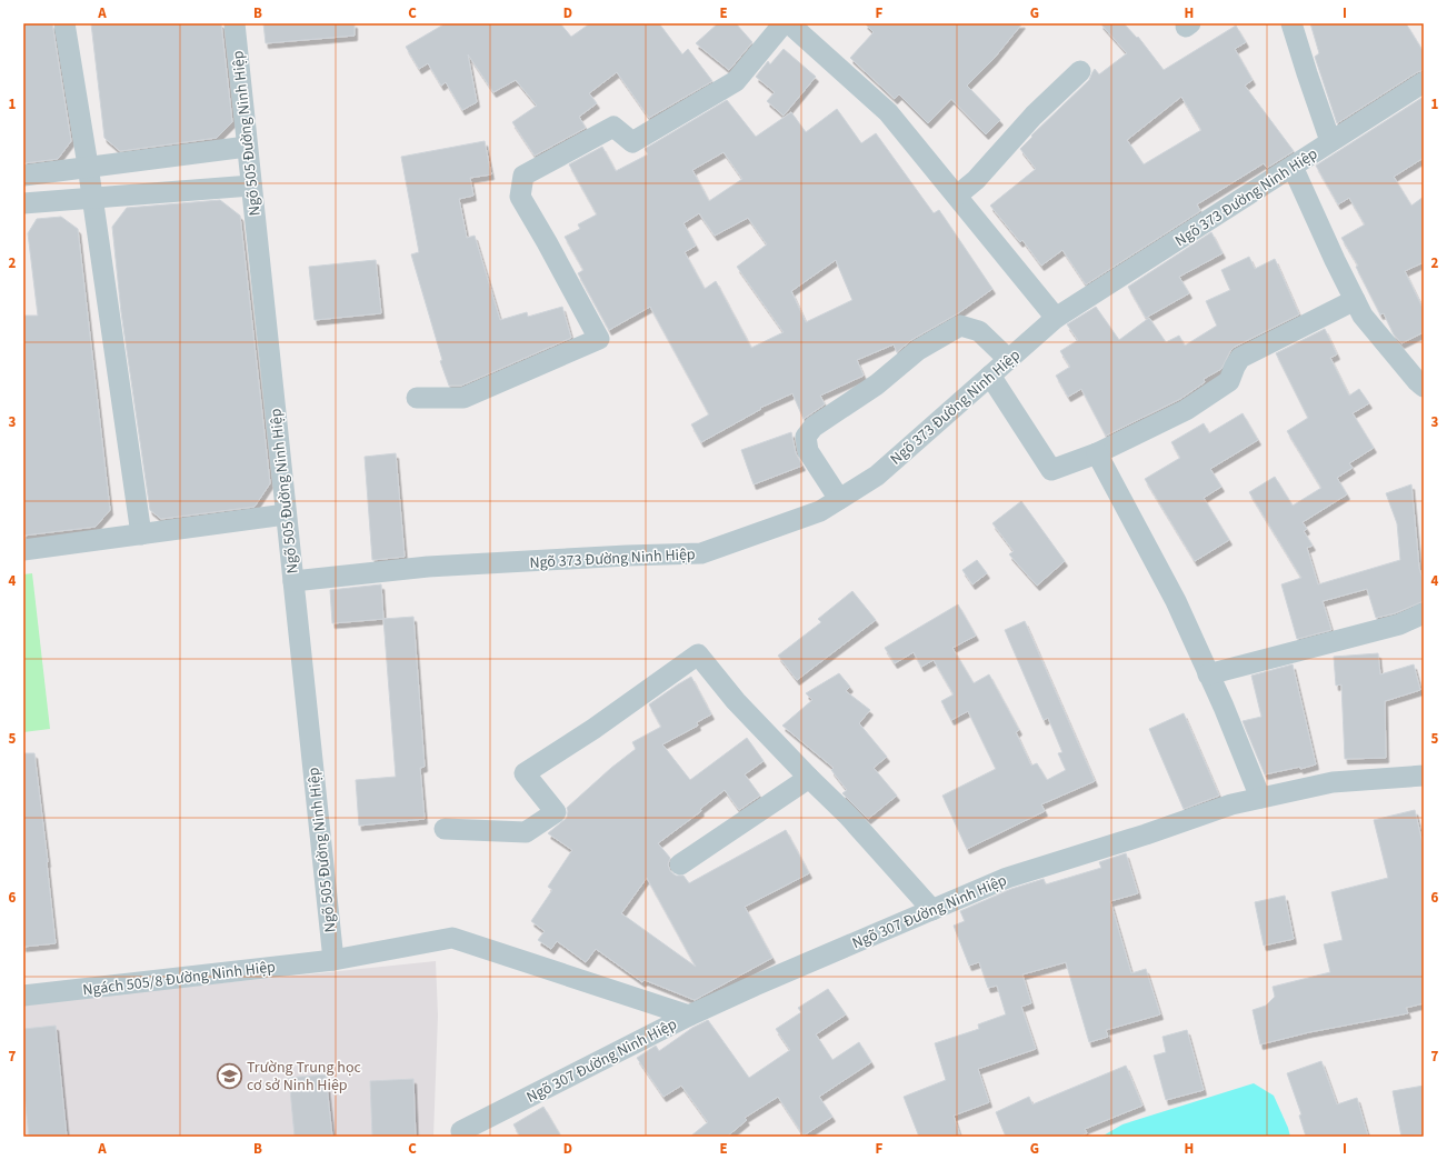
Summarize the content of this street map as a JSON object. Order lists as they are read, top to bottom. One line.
{"streets":{"street":["Ngõ 505 Đường Ninh Hiệp","Ngõ 373 Đường Ninh Hiệp","Ngõ 307 Đường Ninh Hiệp","Ngách 505/8 Đường Ninh Hiệp"]},"crossings":[["Ngõ 505 Đường Ninh Hiệp","Ngõ 373 Đường Ninh Hiệp"],["Ngõ 505 Đường Ninh Hiệp","Ngách 505/8 Đường Ninh Hiệp"],["Ngõ 307 Đường Ninh Hiệp","Ngách 505/8 Đường Ninh Hiệp"]],"places":{"school or university":["Trường Trung học cơ sở Ninh Hiệp"]},"grid":{"columns":["A","B","C","D","E","F","G","H","I"],"rows":["1","2","3","4","5","6","7"]}}
